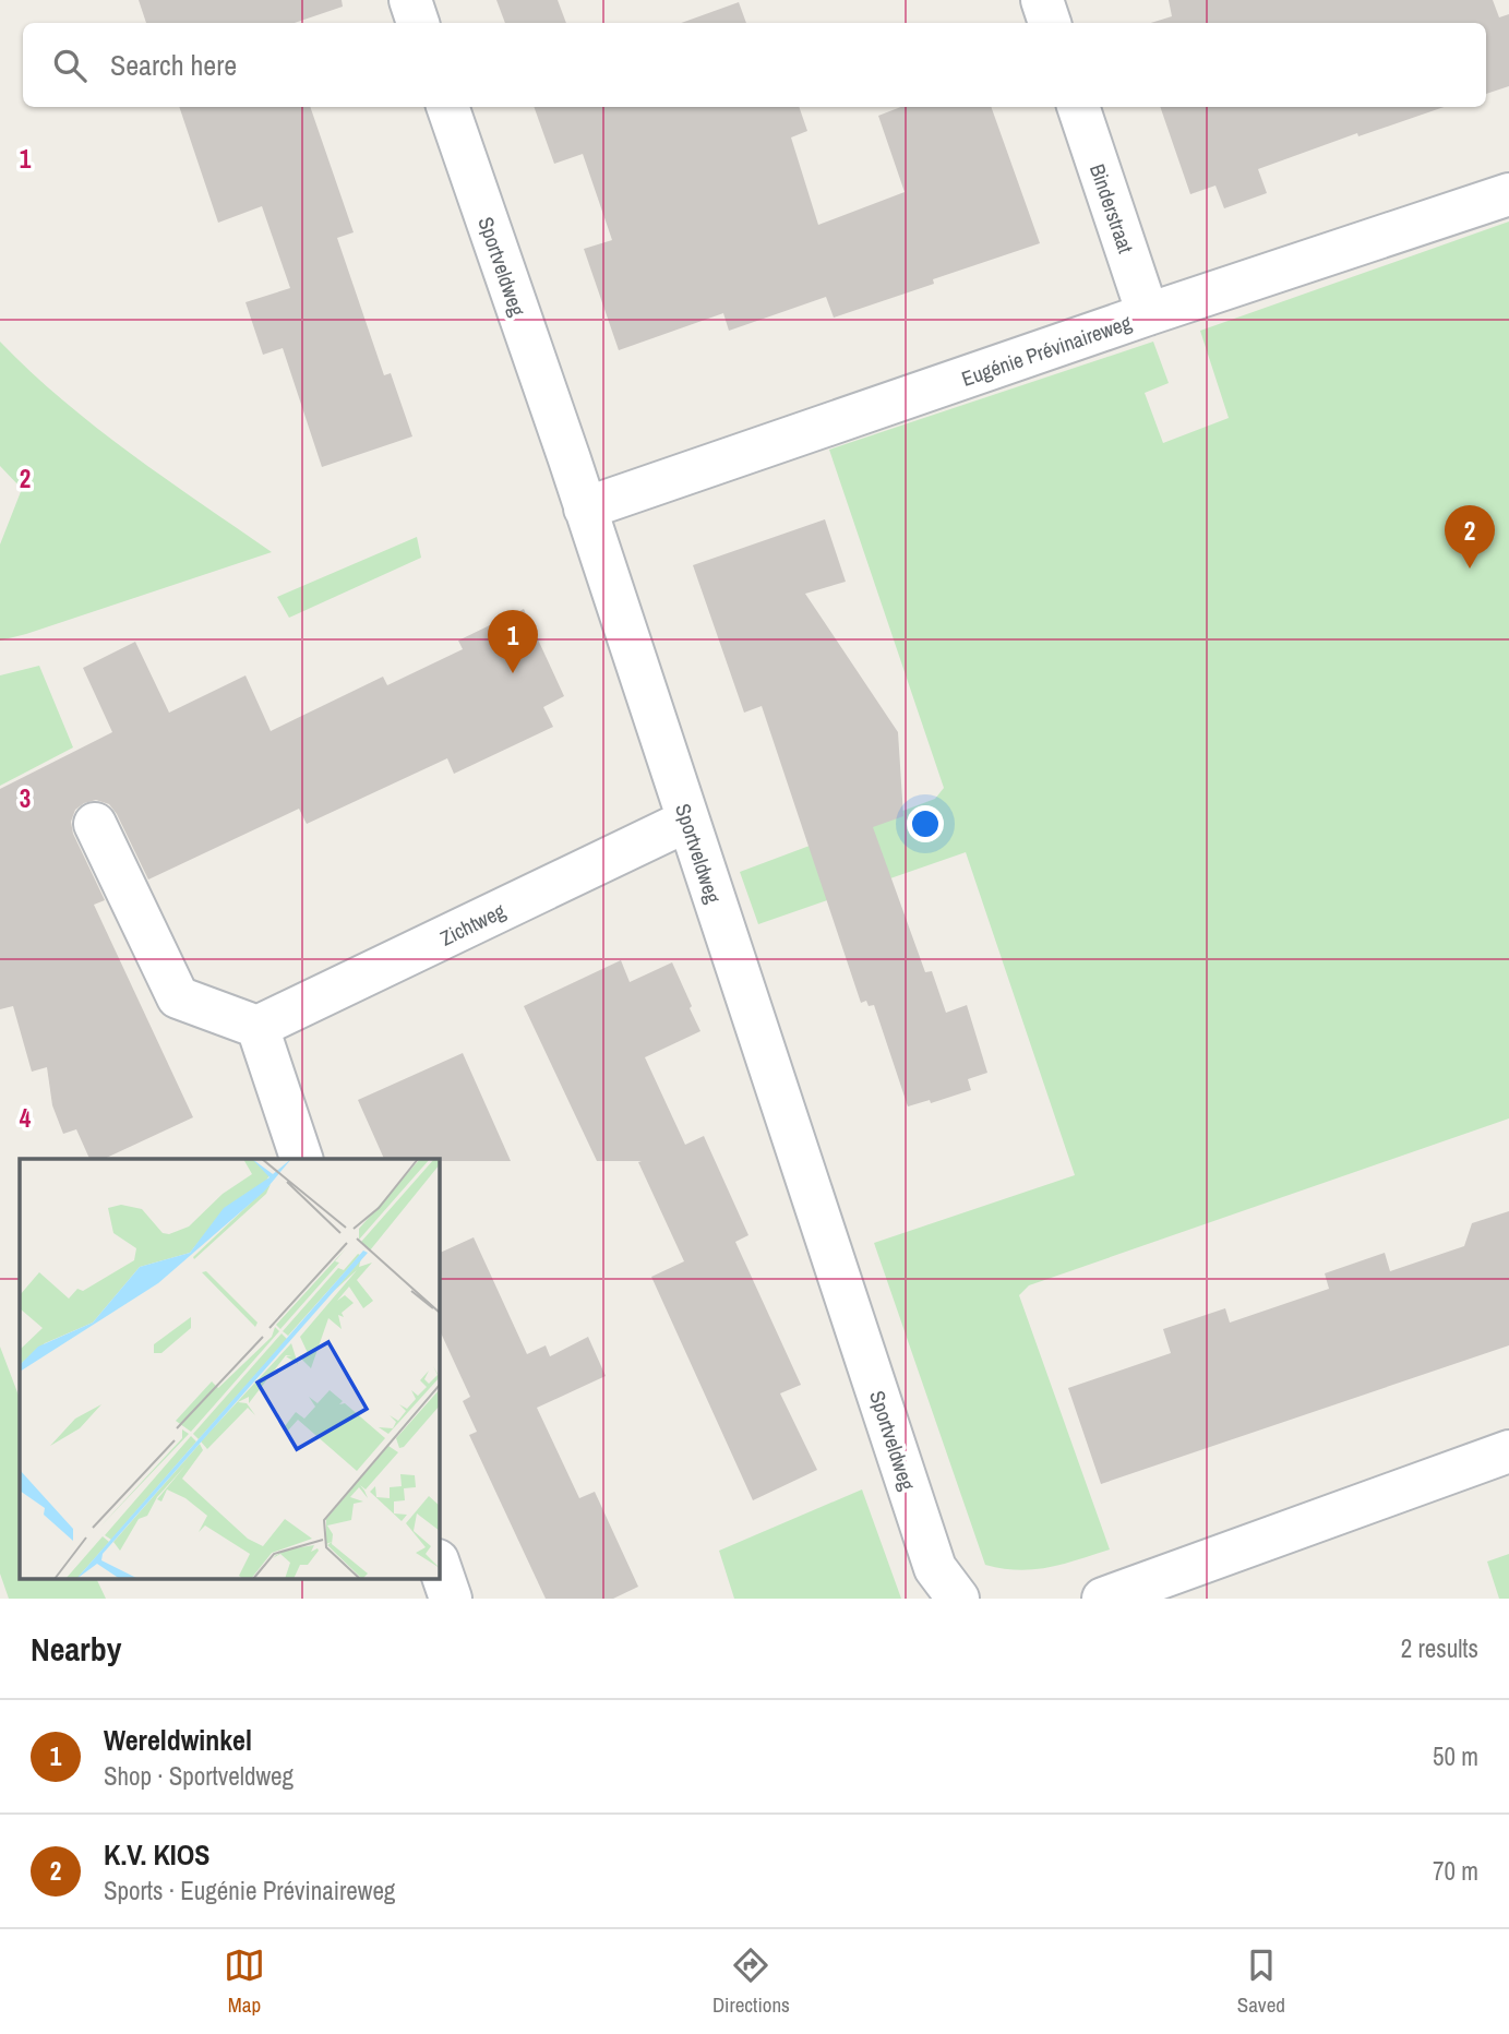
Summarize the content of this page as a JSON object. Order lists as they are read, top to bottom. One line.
{"streets":{"street":["Binderstraat","Sportveldweg","Eugénie Prévinaireweg","Zichtweg"]},"crossings":[["Binderstraat","Eugénie Prévinaireweg"],["Sportveldweg","Eugénie Prévinaireweg"],["Sportveldweg","Zichtweg"]],"page":{"search":"Search here","pins":["2","1"],"heading":["Nearby","2 results"],"list":[{"mark":"1","name":"Wereldwinkel","note":"Shop · Sportveldweg","value":"50 m"},{"mark":"2","name":"K.V. KIOS","note":"Sports · Eugénie Prévinaireweg","value":"70 m"}],"nav":["Map","Directions","Saved"]},"grid":{"rows":["1","2","3","4"]}}
